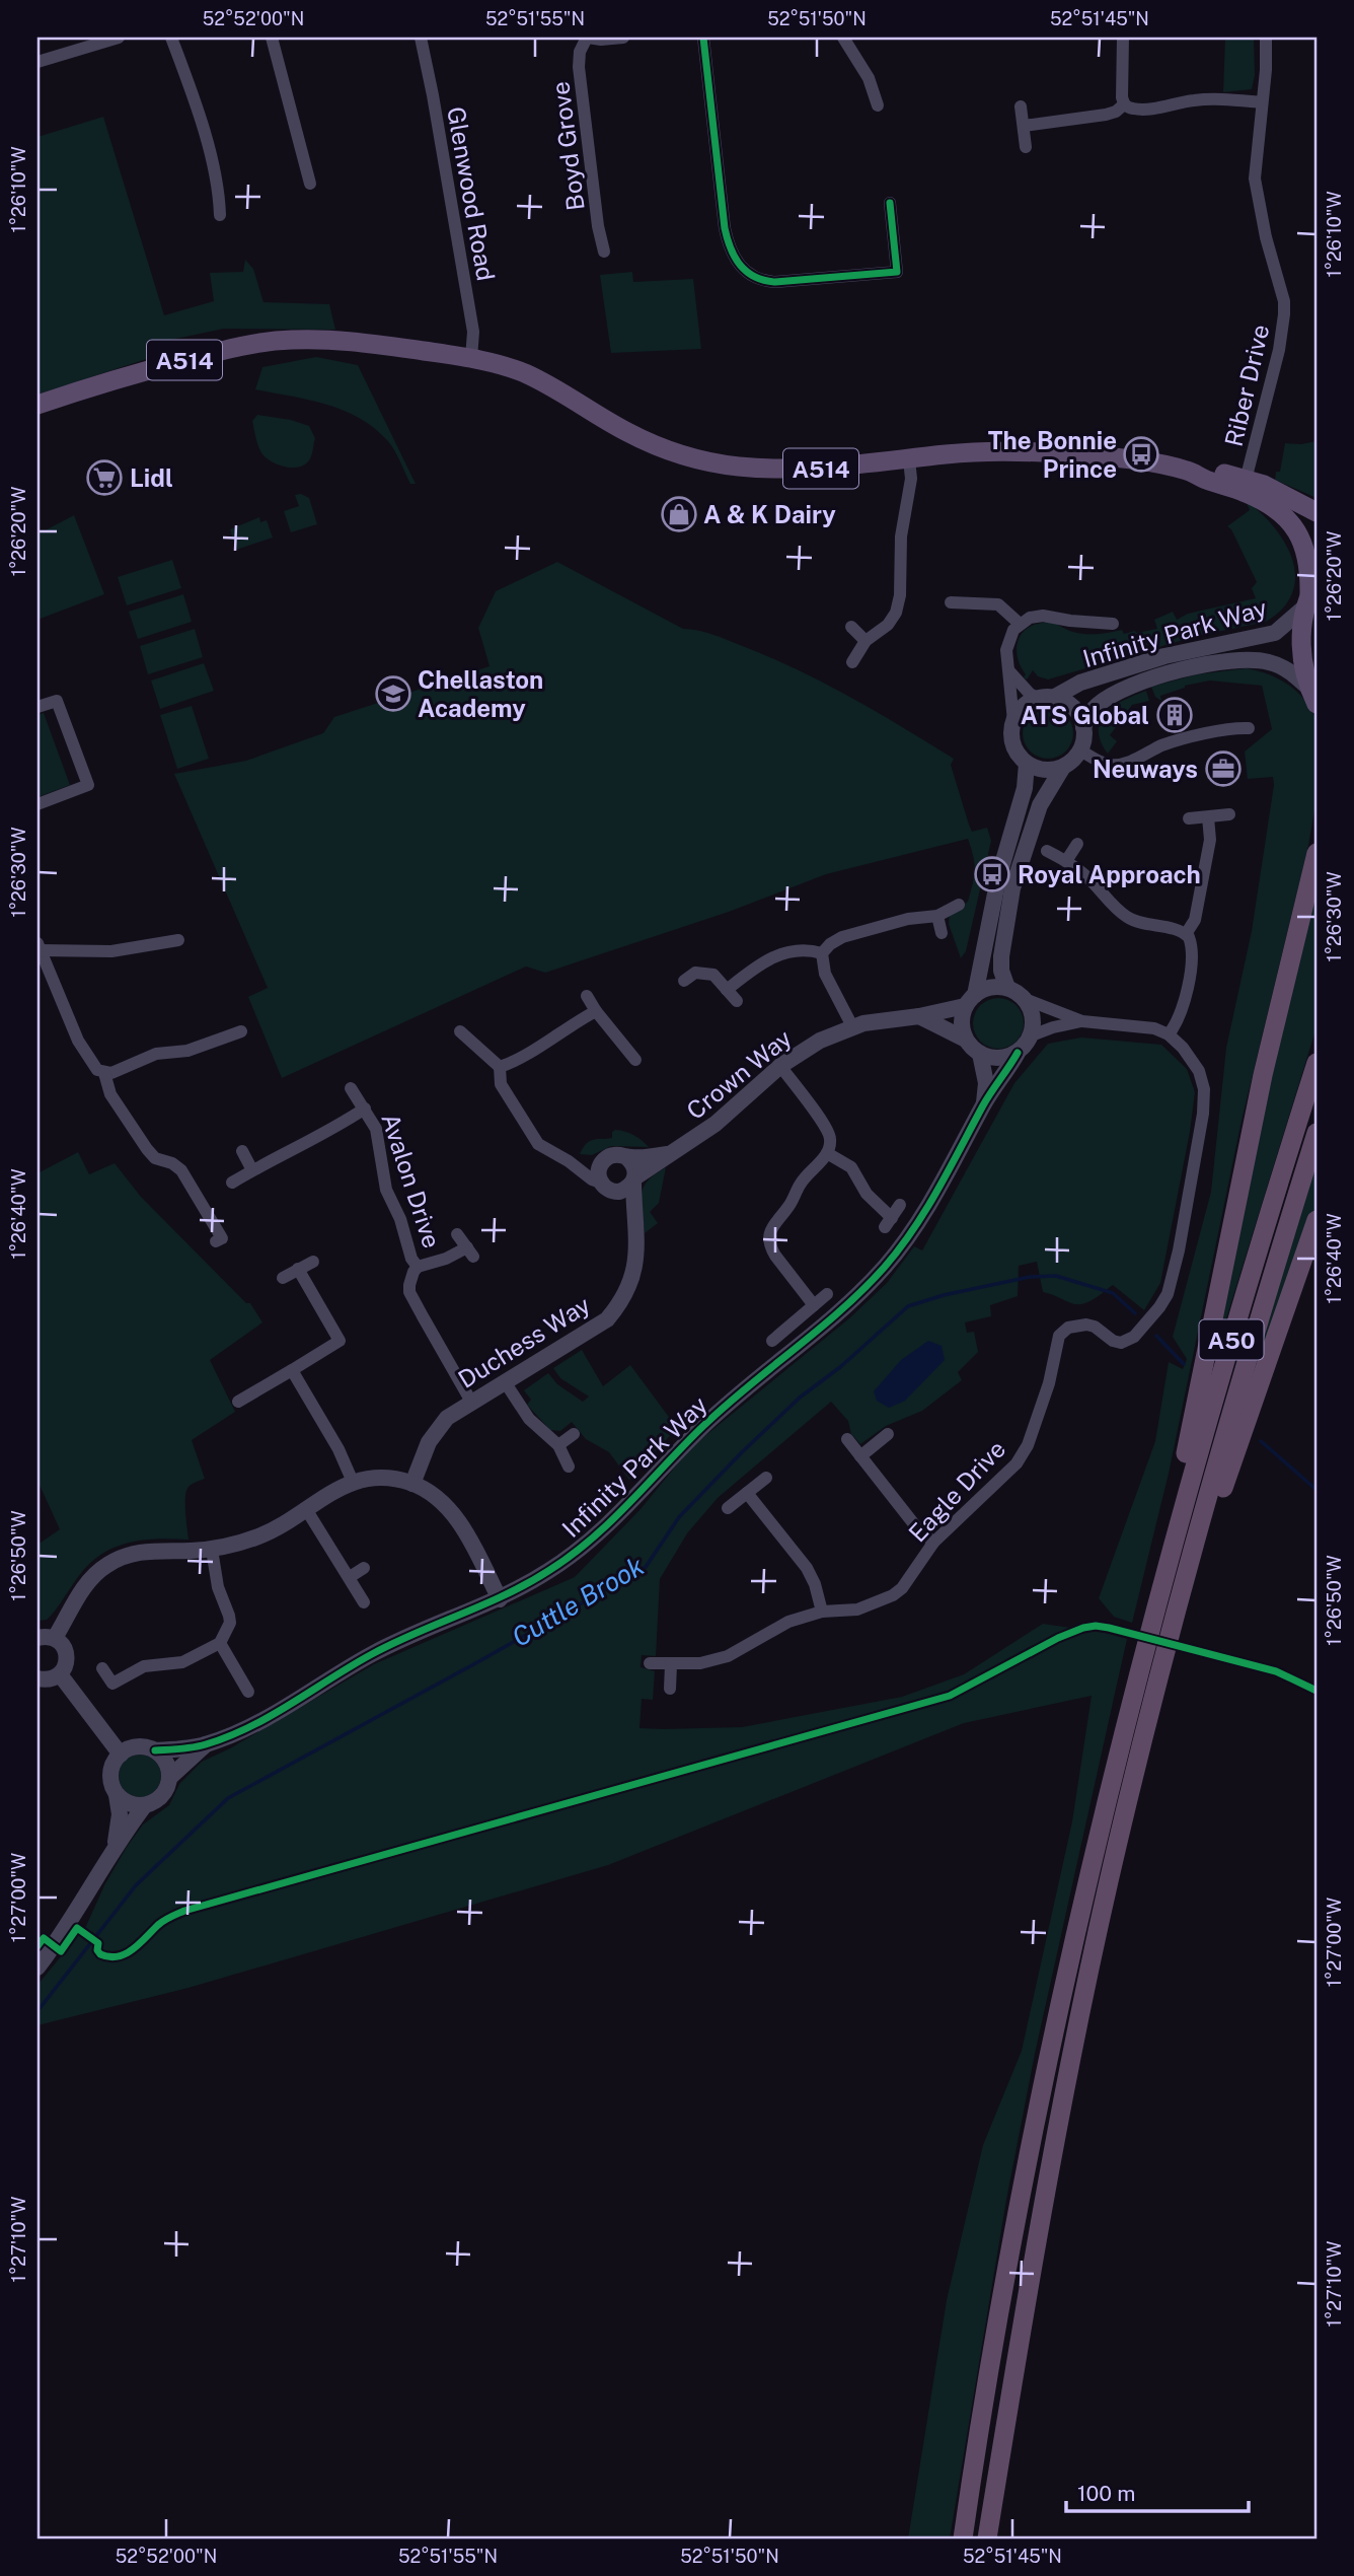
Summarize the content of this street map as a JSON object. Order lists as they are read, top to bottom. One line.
{"streets":{"highway":["A50"],"main road":["A514"],"street":["Boyd Grove","Glenwood Road","Riber Drive","Infinity Park Way","Crown Way","Avalon Drive","Duchess Way","Eagle Drive"]},"crossings":[["Glenwood Road","A514"],["A514","Riber Drive"],["A514","Infinity Park Way"],["Infinity Park Way","Crown Way"],["Crown Way","Duchess Way"]],"water":["Cuttle Brook"],"places":{"bus stop":["The Bonnie Prince","Royal Approach"],"supermarket":["Lidl"],"shop":["A & K Dairy"],"school or university":["Chellaston Academy"],"building":["ATS Global"],"office":["Neuways"]},"scale_bar":"100 m","coordinates":["52°52'00\"N","52°51'55\"N","52°51'50\"N","52°51'45\"N","1°26'10\"W","1°26'20\"W","1°26'30\"W","1°26'40\"W","1°26'50\"W","1°27'00\"W","1°27'10\"W"]}
